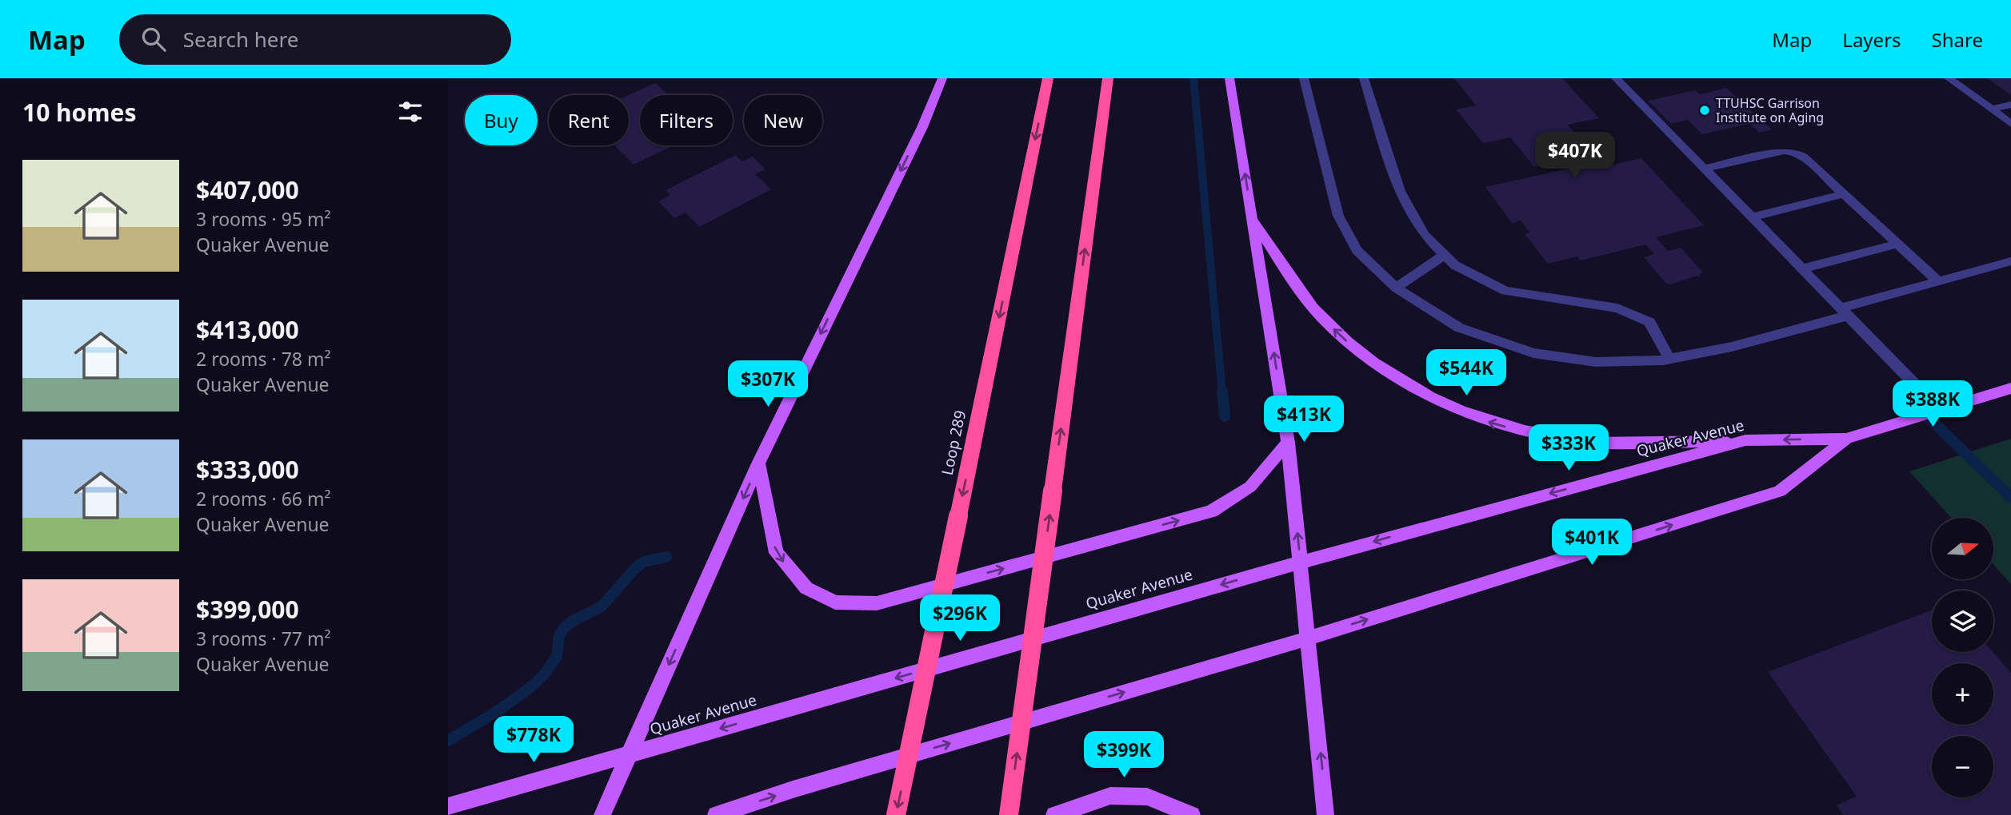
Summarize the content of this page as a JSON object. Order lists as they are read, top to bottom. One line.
{"streets":{"highway":["Loop 289"],"main road":["Quaker Avenue"]},"places":["TTUHSC Garrison Institute on Aging"],"north":"right","page":{"header":"Map","search":"Search here","nav":["Map","Layers","Share"],"heading":"10 homes","chip":["Buy","Rent","Filters","New"],"price":["$407K","$544K","$307K","$388K","$413K","$333K","$401K","$296K","$778K","$399K"],"list":[{"name":"$407,000","note":"3 rooms · 95 m² · Quaker Avenue"},{"name":"$413,000","note":"2 rooms · 78 m² · Quaker Avenue"},{"name":"$333,000","note":"2 rooms · 66 m² · Quaker Avenue"},{"name":"$399,000","note":"3 rooms · 77 m² · Quaker Avenue"}],"map_buttons":["+","−"]}}
